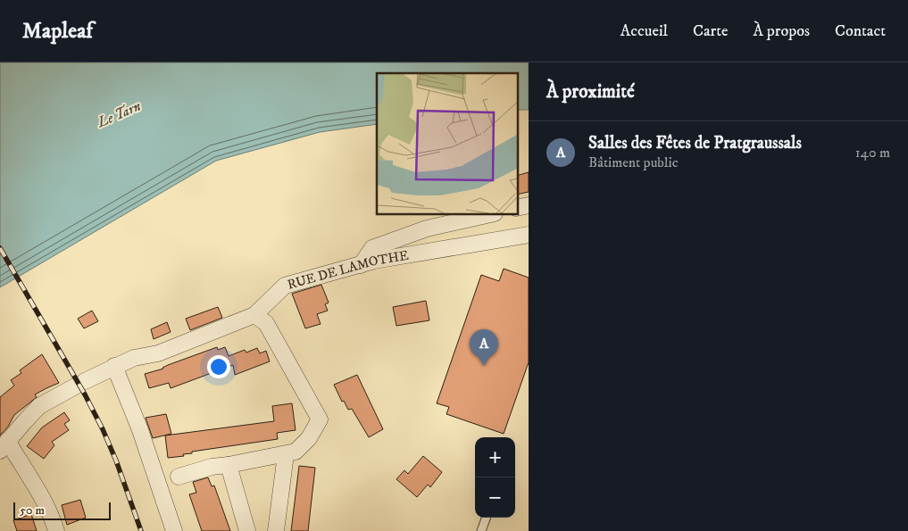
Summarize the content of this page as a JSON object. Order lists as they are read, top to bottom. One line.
{"streets":{"street":["RUE DE LAMOTHE"]},"water":["Le Tarn"],"scale_bar":"50 m","page":{"header":"Mapleaf","nav":["Accueil","Carte","À propos","Contact"],"heading":"À proximité","list":[{"mark":"A","name":"Salles des Fêtes de Pratgraussals","note":"Bâtiment public","value":"140 m"}],"pins":"A","map_buttons":["+","−"],"scale":"50 m"}}
